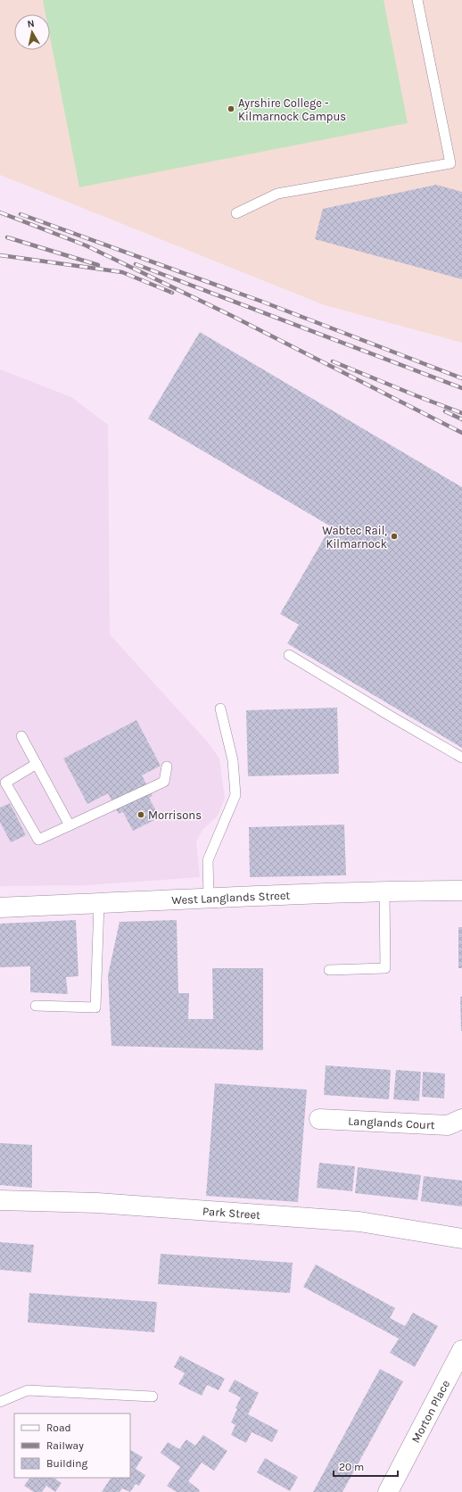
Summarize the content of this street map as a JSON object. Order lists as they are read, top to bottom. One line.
{"streets":{"street":["West Langlands Street","Langlands Court","Park Street","Morton Place"]},"places":["Ayrshire College - Kilmarnock Campus","Wabtec Rail, Kilmarnock","Morrisons"],"legend":["Road","Railway","Building"],"scale_bar":"20 m","north":"top"}
